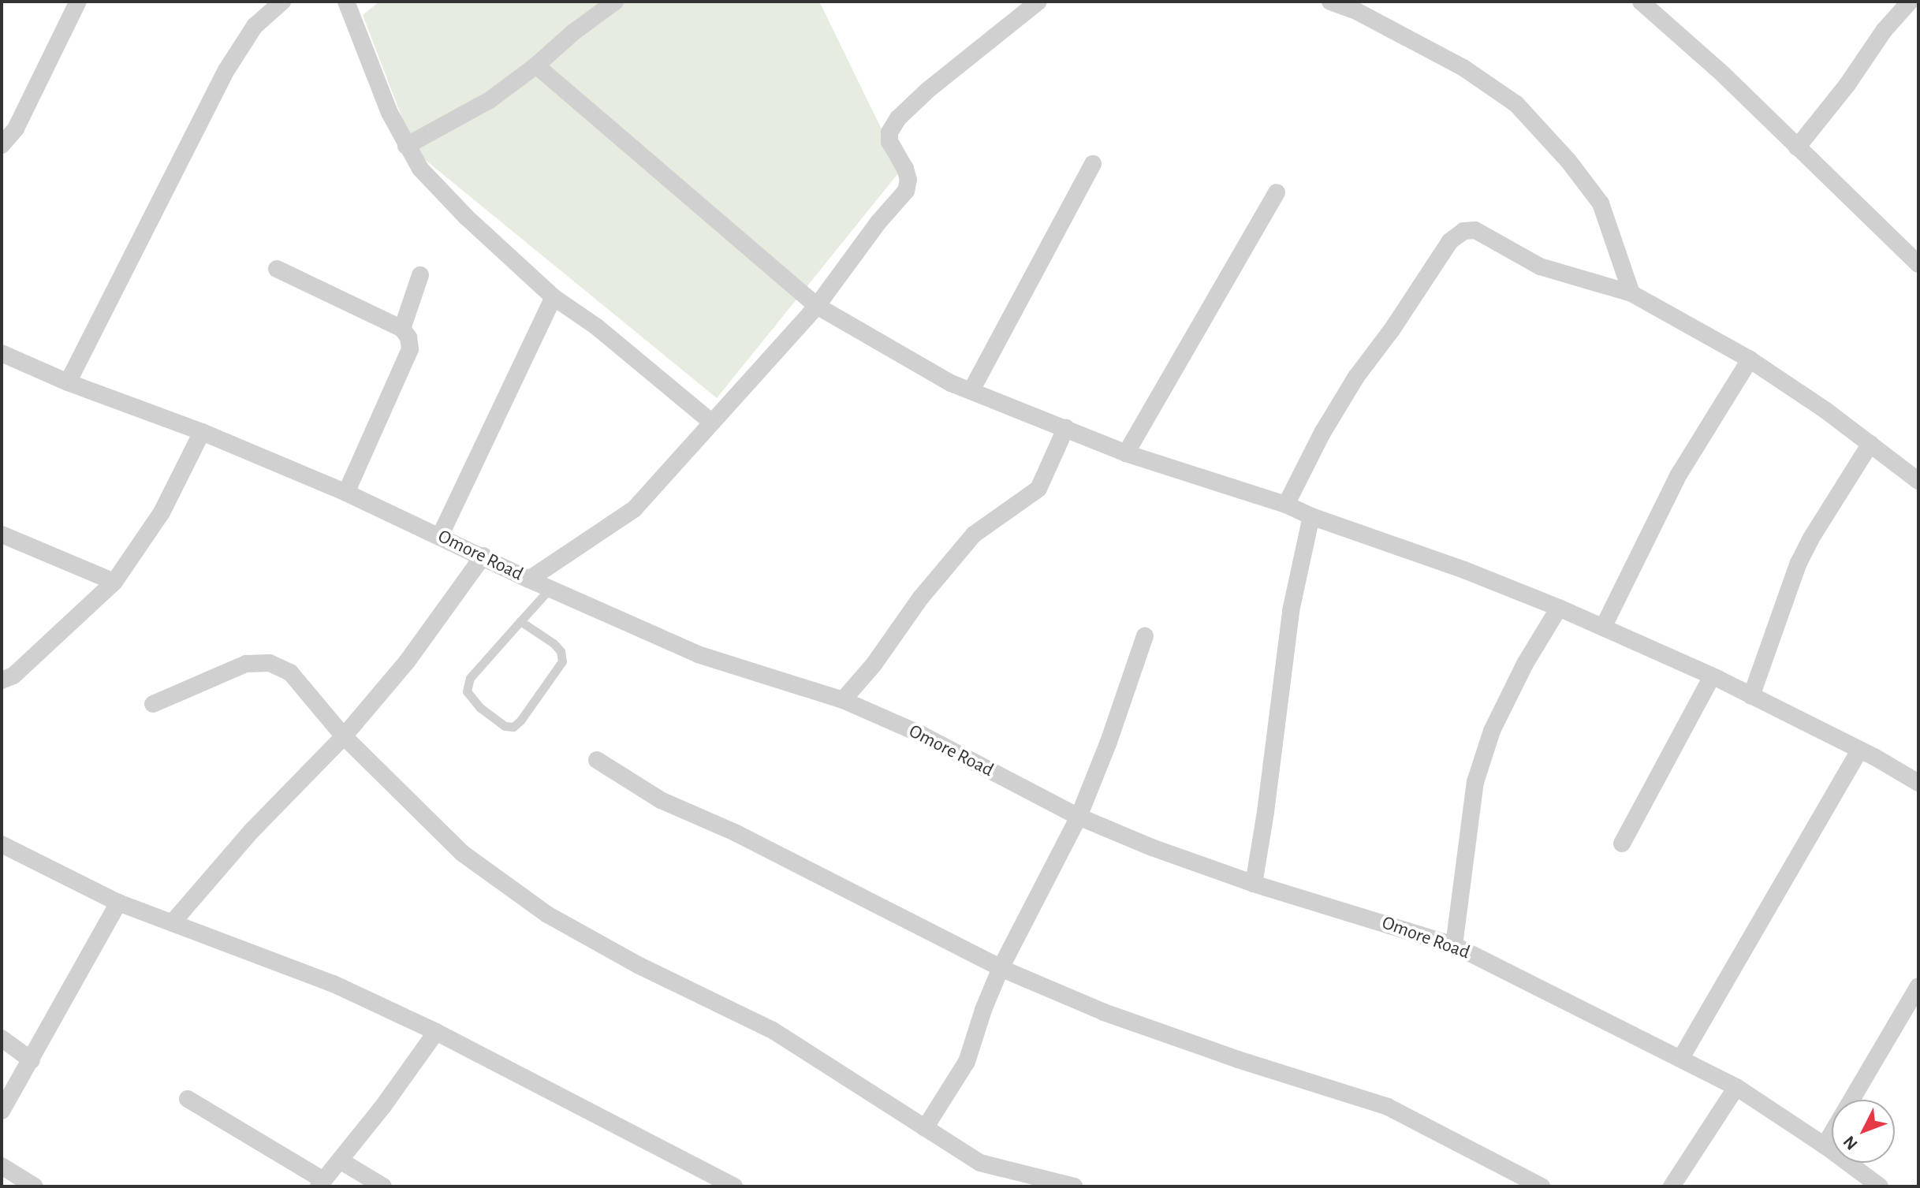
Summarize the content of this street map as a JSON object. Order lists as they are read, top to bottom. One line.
{"streets":{"street":["Omore Road"]},"north":"bottom left"}
